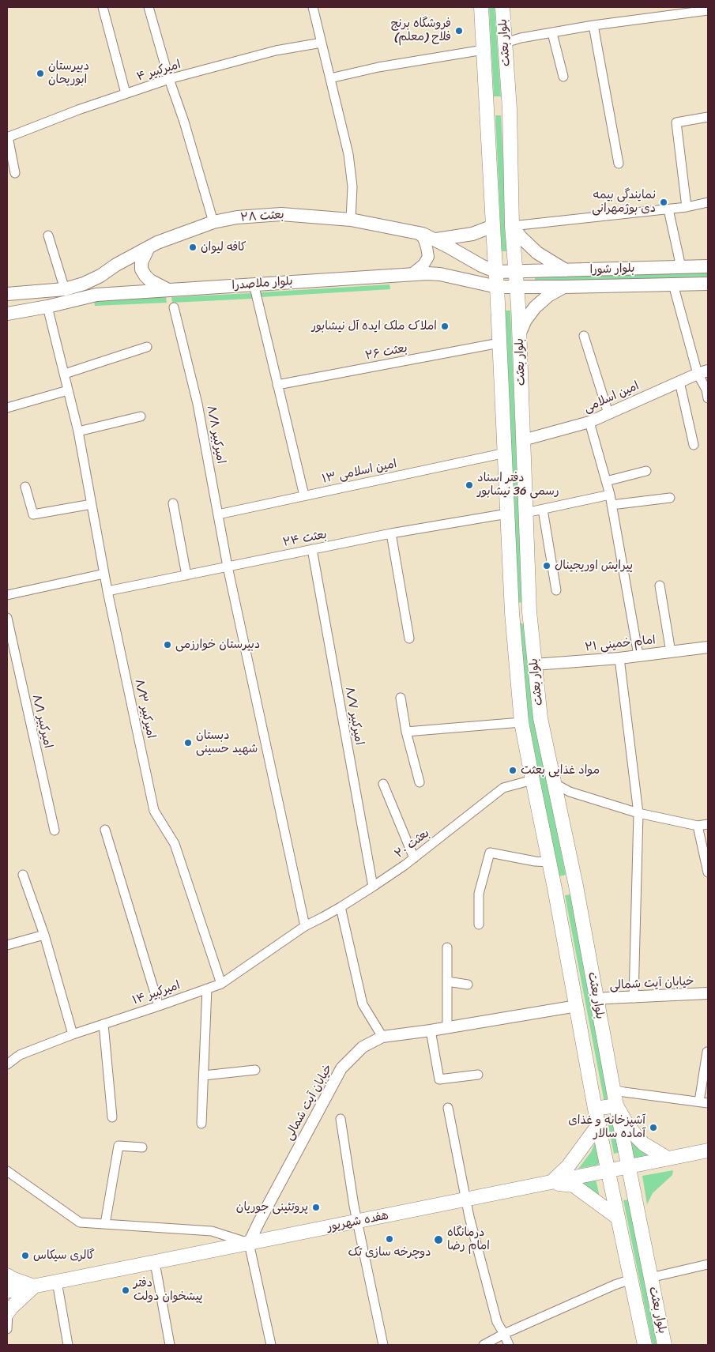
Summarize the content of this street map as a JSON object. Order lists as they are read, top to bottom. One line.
{"streets":{"main road":["بلوار بعثت","بعثت ۲۸","بلوار شورا","بلوار ملاصدرا","هفده شهریور"],"street":["امیرکبیر ۴","بعثت ۲۶","امین اسلامی","امیرکبیر ۸/۸","امین اسلامی ۱۳","بعثت ۲۴","امام خمینی ۲۱","امیرکبیر ۸/۳","امیرکبیر ۸/۷","امیرکبیر ۸/۱","بعثت ۲۰","خیابان آیت شمالی","امیرکبیر ۱۴"]},"crossings":[["بلوار بعثت","بعثت ۲۸"],["بلوار بعثت","بلوار شورا"],["بلوار بعثت","بلوار ملاصدرا"],["بلوار بعثت","بعثت ۲۶"],["بلوار بعثت","امین اسلامی"],["بلوار بعثت","امین اسلامی ۱۳"],["بلوار بعثت","بعثت ۲۴"],["بلوار بعثت","امام خمینی ۲۱"],["بلوار بعثت","بعثت ۲۰"],["بلوار بعثت","خیابان آیت شمالی"],["بلوار بعثت","هفده شهریور"],["بعثت ۲۸","بلوار شورا"],["بلوار شورا","بلوار ملاصدرا"],["بلوار ملاصدرا","امیرکبیر ۸/۳"],["امیرکبیر ۸/۸","امین اسلامی ۱۳"],["امیرکبیر ۸/۸","بعثت ۲۴"],["امیرکبیر ۸/۸","بعثت ۲۰"],["امیرکبیر ۸/۸","امیرکبیر ۱۴"],["بعثت ۲۴","امیرکبیر ۸/۳"],["بعثت ۲۴","امیرکبیر ۸/۷"],["امیرکبیر ۸/۳","امیرکبیر ۱۴"],["امیرکبیر ۸/۷","بعثت ۲۰"],["بعثت ۲۰","امیرکبیر ۱۴"],["خیابان آیت شمالی","هفده شهریور"]],"places":["فروشگاه برنج فلاح (معلم)","دبیرستان ابوریحان","نمایندگی بیمه دی بوژمهرانی","کافه لیوان","املاک ملک ایده آل نیشابور","دفتر اسناد رسمی 36 نیشابور","پیرایش اوریجینال","دبیرستان خوارزمی","دبستان شهید حسینی","مواد غذایی بعثت","آشپزخانه و غذای آماده سالار","پروتئینی جوریان","دوچرخه سازی تک","درمانگاه امام رضا","گالری سیکاس","دفتر پیشخوان دولت"]}
